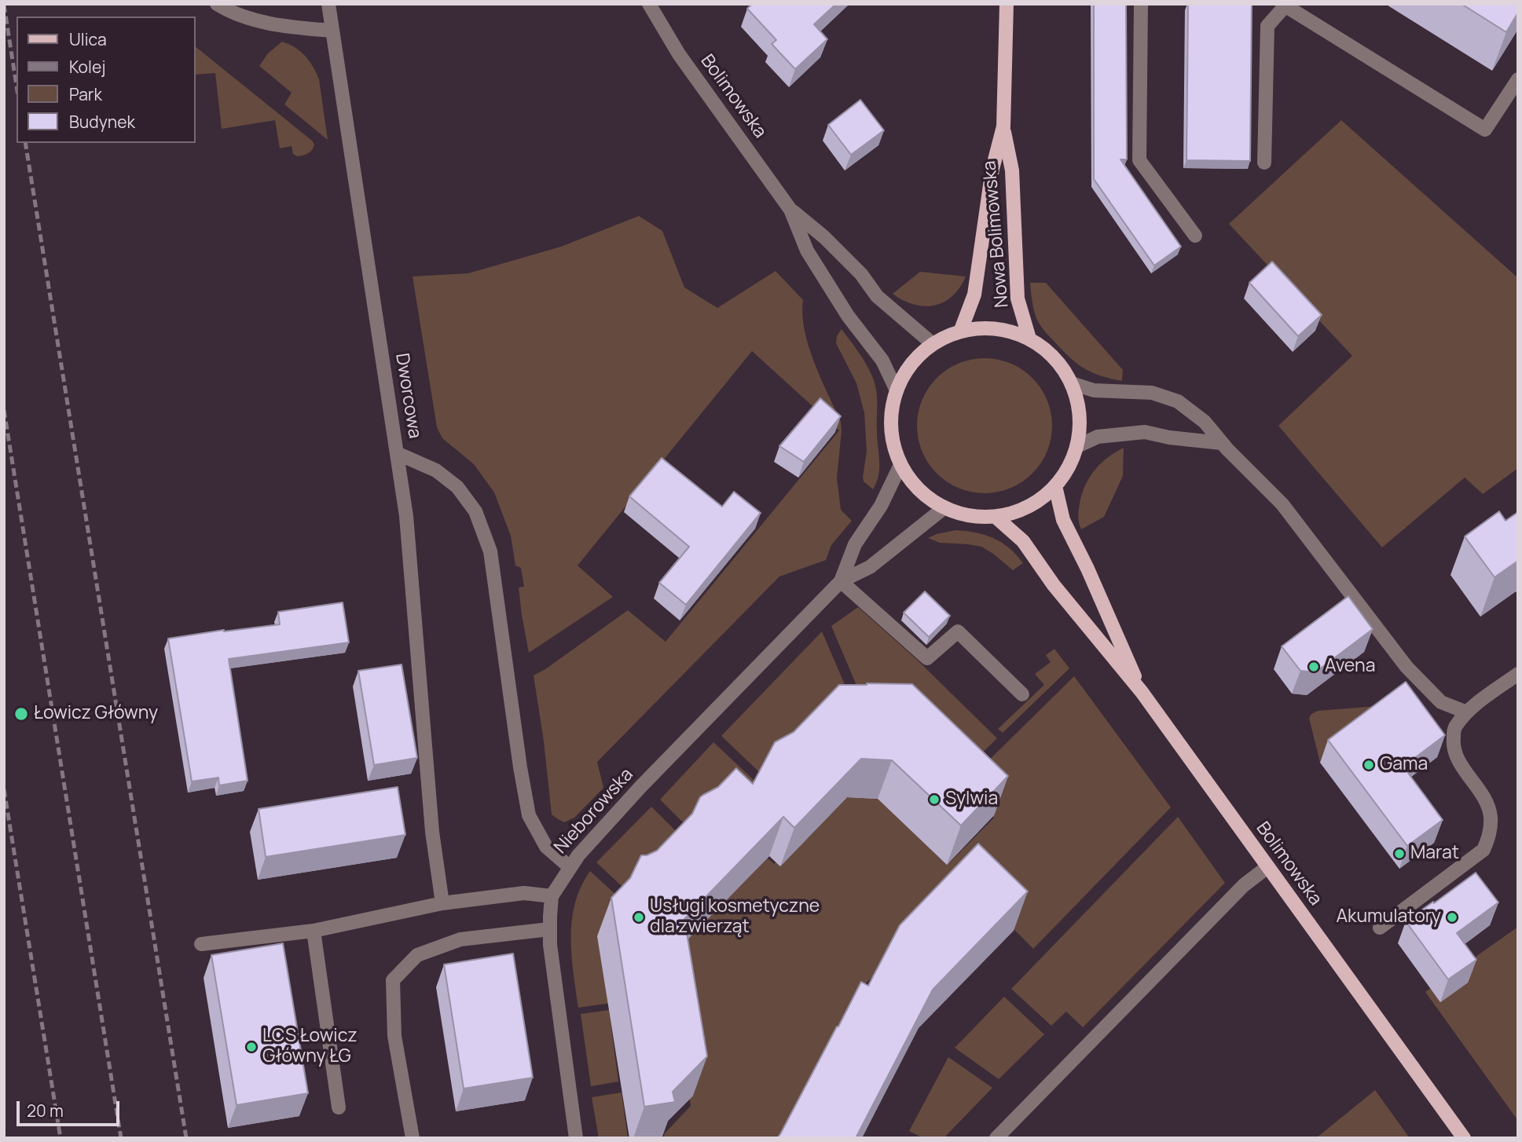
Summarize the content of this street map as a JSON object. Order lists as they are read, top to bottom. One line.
{"streets":{"main road":["Bolimowska","Nowa Bolimowska"],"street":["Dworcowa","Nieborowska"]},"crossings":[["Bolimowska","Nowa Bolimowska"],["Bolimowska","Nieborowska"],["Nowa Bolimowska","Nieborowska"],["Dworcowa","Nieborowska"]],"places":["Avena","Łowicz Główny","Gama","Sylwia","Marat","Usługi kosmetyczne dla zwierząt","Akumulatory","LCS Łowicz Główny ŁG"],"legend":["Ulica","Kolej","Park","Budynek"],"scale_bar":"20 m"}
